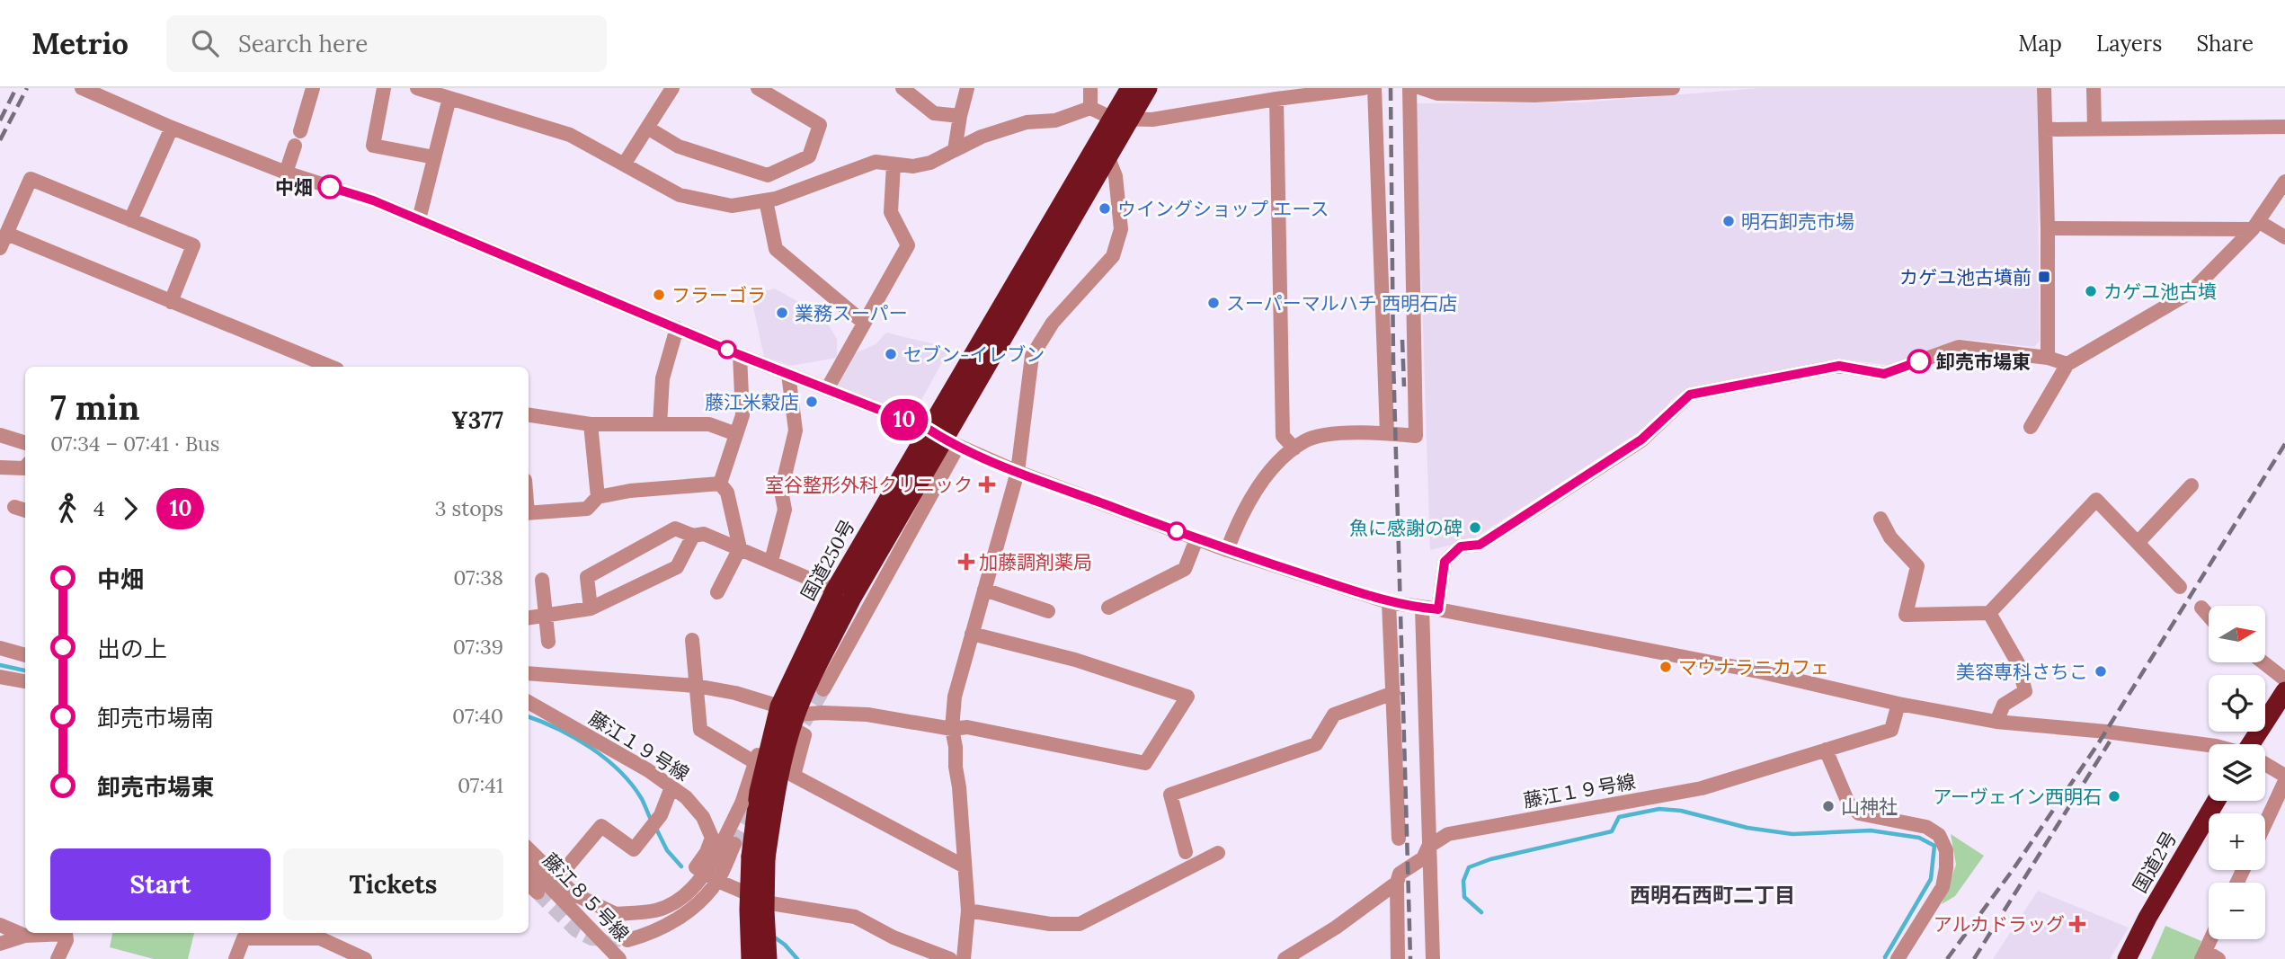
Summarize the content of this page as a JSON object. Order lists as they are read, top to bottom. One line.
{"streets":{"highway":["国道250号","国道2号"],"street":["藤江１９号線","藤江８５号線"]},"districts":["西明石西町二丁目"],"places":{"other":["中畑","ウイングショップ エース","明石卸売市場","カゲユ池古墳","フラーゴラ","スーパーマルハチ 西明石店","業務スーパー","セブン-イレブン","卸売市場東","藤江米穀店","魚に感謝の碑","マウナラニカフェ","美容専科さちこ","アーヴェイン西明石","山神社"],"transit":["カゲユ池古墳前"],"health":["室谷整形外科クリニック","加藤調剤薬局","アルカドラッグ"]},"lines":["bus line 10"],"north":"right","page":{"header":"Metrio","search":"Search here","nav":["Map","Layers","Share"],"on_map":"10","heading":["7 min","07:34 – 07:41 · Bus","¥377"],"legs":["4","10","3 stops"],"list":[{"name":"中畑","value":"07:38"},{"name":"出の上","value":"07:39"},{"name":"卸売市場南","value":"07:40"},{"name":"卸売市場東","value":"07:41"}],"map_buttons":["+","−"],"buttons":["Start","Tickets"]}}
